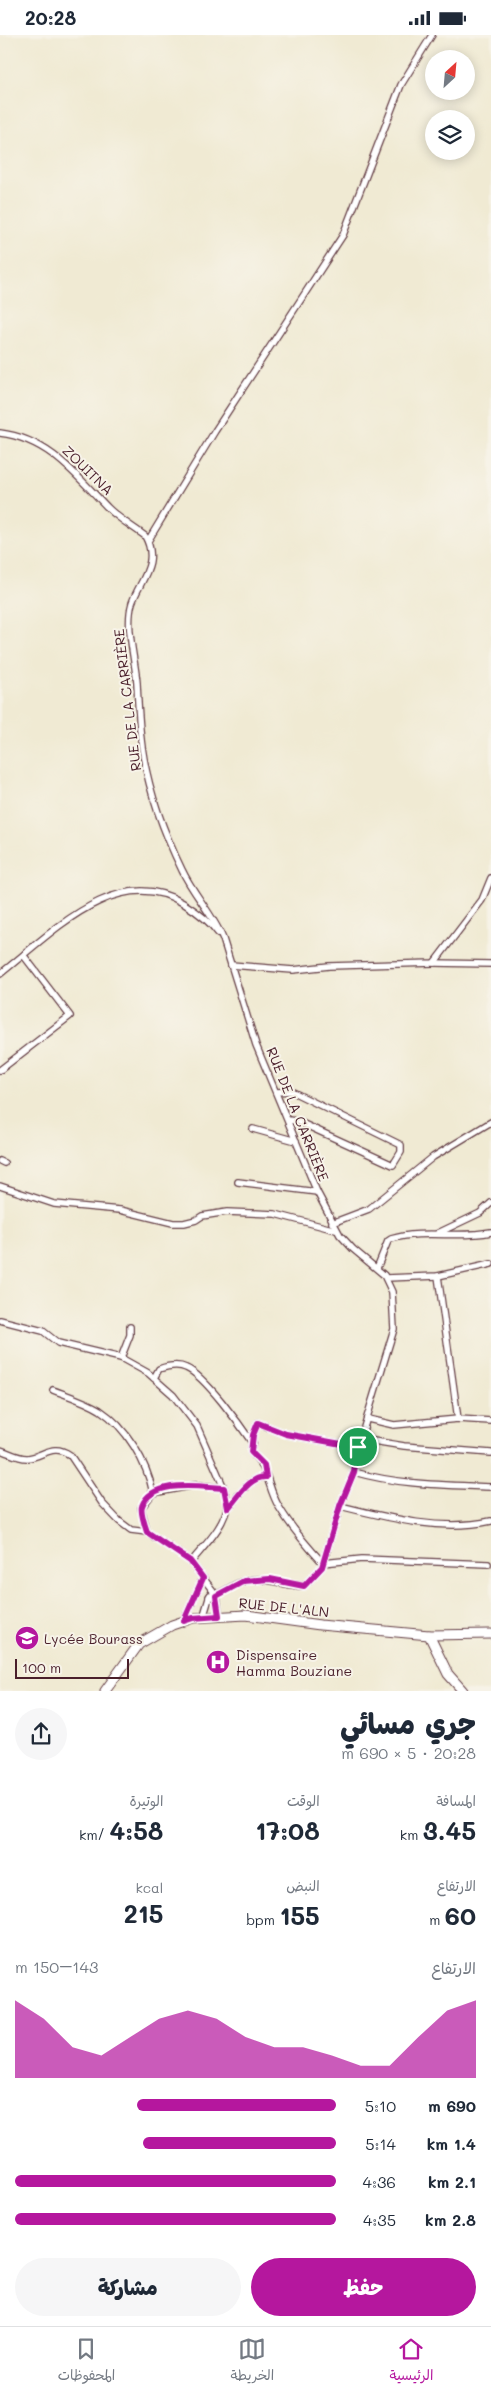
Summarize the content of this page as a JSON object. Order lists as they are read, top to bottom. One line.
{"streets":{"main road":["RUE DE L'ALN"],"street":["ZOUITNA","RUE DE LA CARRIÈRE"]},"crossings":[["ZOUITNA","RUE DE LA CARRIÈRE"]],"places":{"school or university":["Lycée Bourass"],"hospital":["Dispensaire Hamma Bouziane"]},"scale_bar":"100 m","north":"top right","page":{"status":"20:28","scale":"100 m","heading":["جري مسائي","20:28 · 5 × 690 m"],"stats":[["المسافة","3.45 km"],["الوقت","17:08"],["الوتيرة","4:58 /km"],["الارتفاع","60 m"],["النبض","155 bpm"],["kcal","215"]],"chart":["الارتفاع","143–150 m"],"list":[{"name":"690 m","note":"5:10"},{"name":"1.4 km","note":"5:14"},{"name":"2.1 km","note":"4:36"},{"name":"2.8 km","note":"4:35"}],"buttons":["حفظ","مشاركة"],"tabs":["الرئيسية","الخريطة","المحفوظات"]}}
